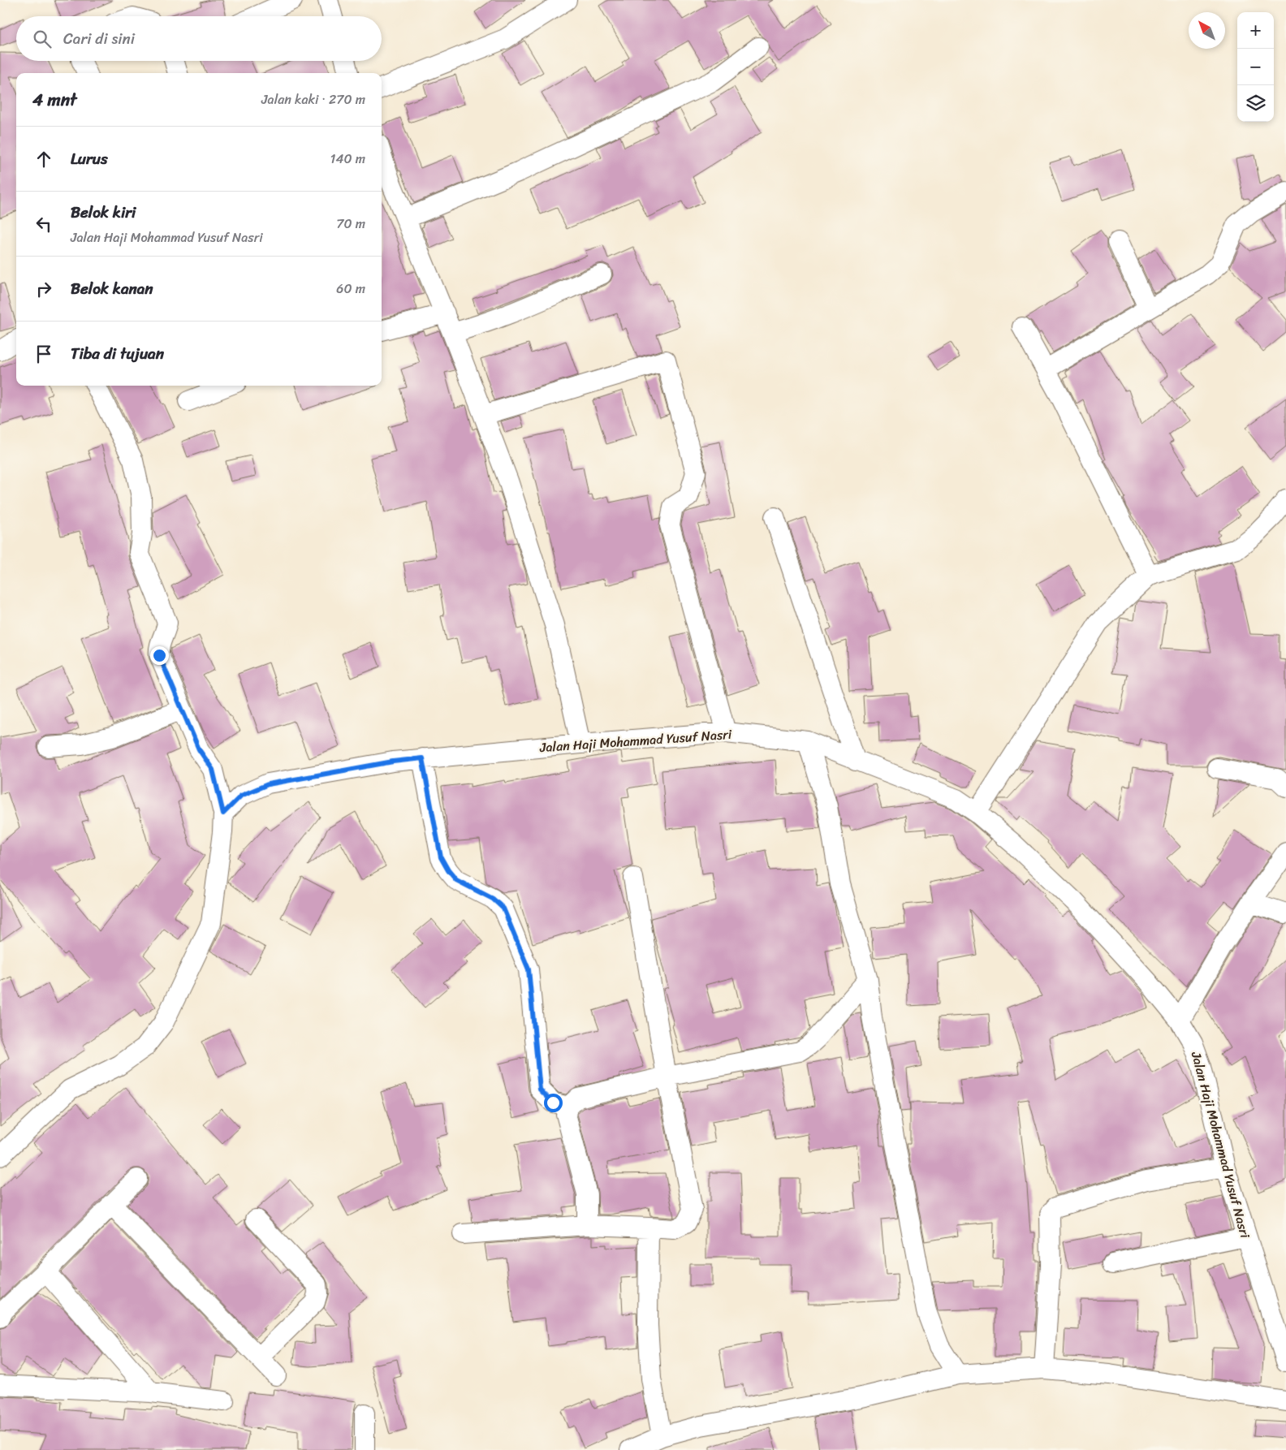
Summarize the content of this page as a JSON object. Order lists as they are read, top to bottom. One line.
{"streets":{"street":["Jalan Haji Mohammad Yusuf Nasri"]},"north":"top left","page":{"map_buttons":["+","−"],"search":"Cari di sini","heading":["4 mnt","Jalan kaki · 270 m"],"list":[["Lurus","140 m"],["Belok kiri","Jalan Haji Mohammad Yusuf Nasri","70 m"],["Belok kanan","60 m"],"Tiba di tujuan"]}}
